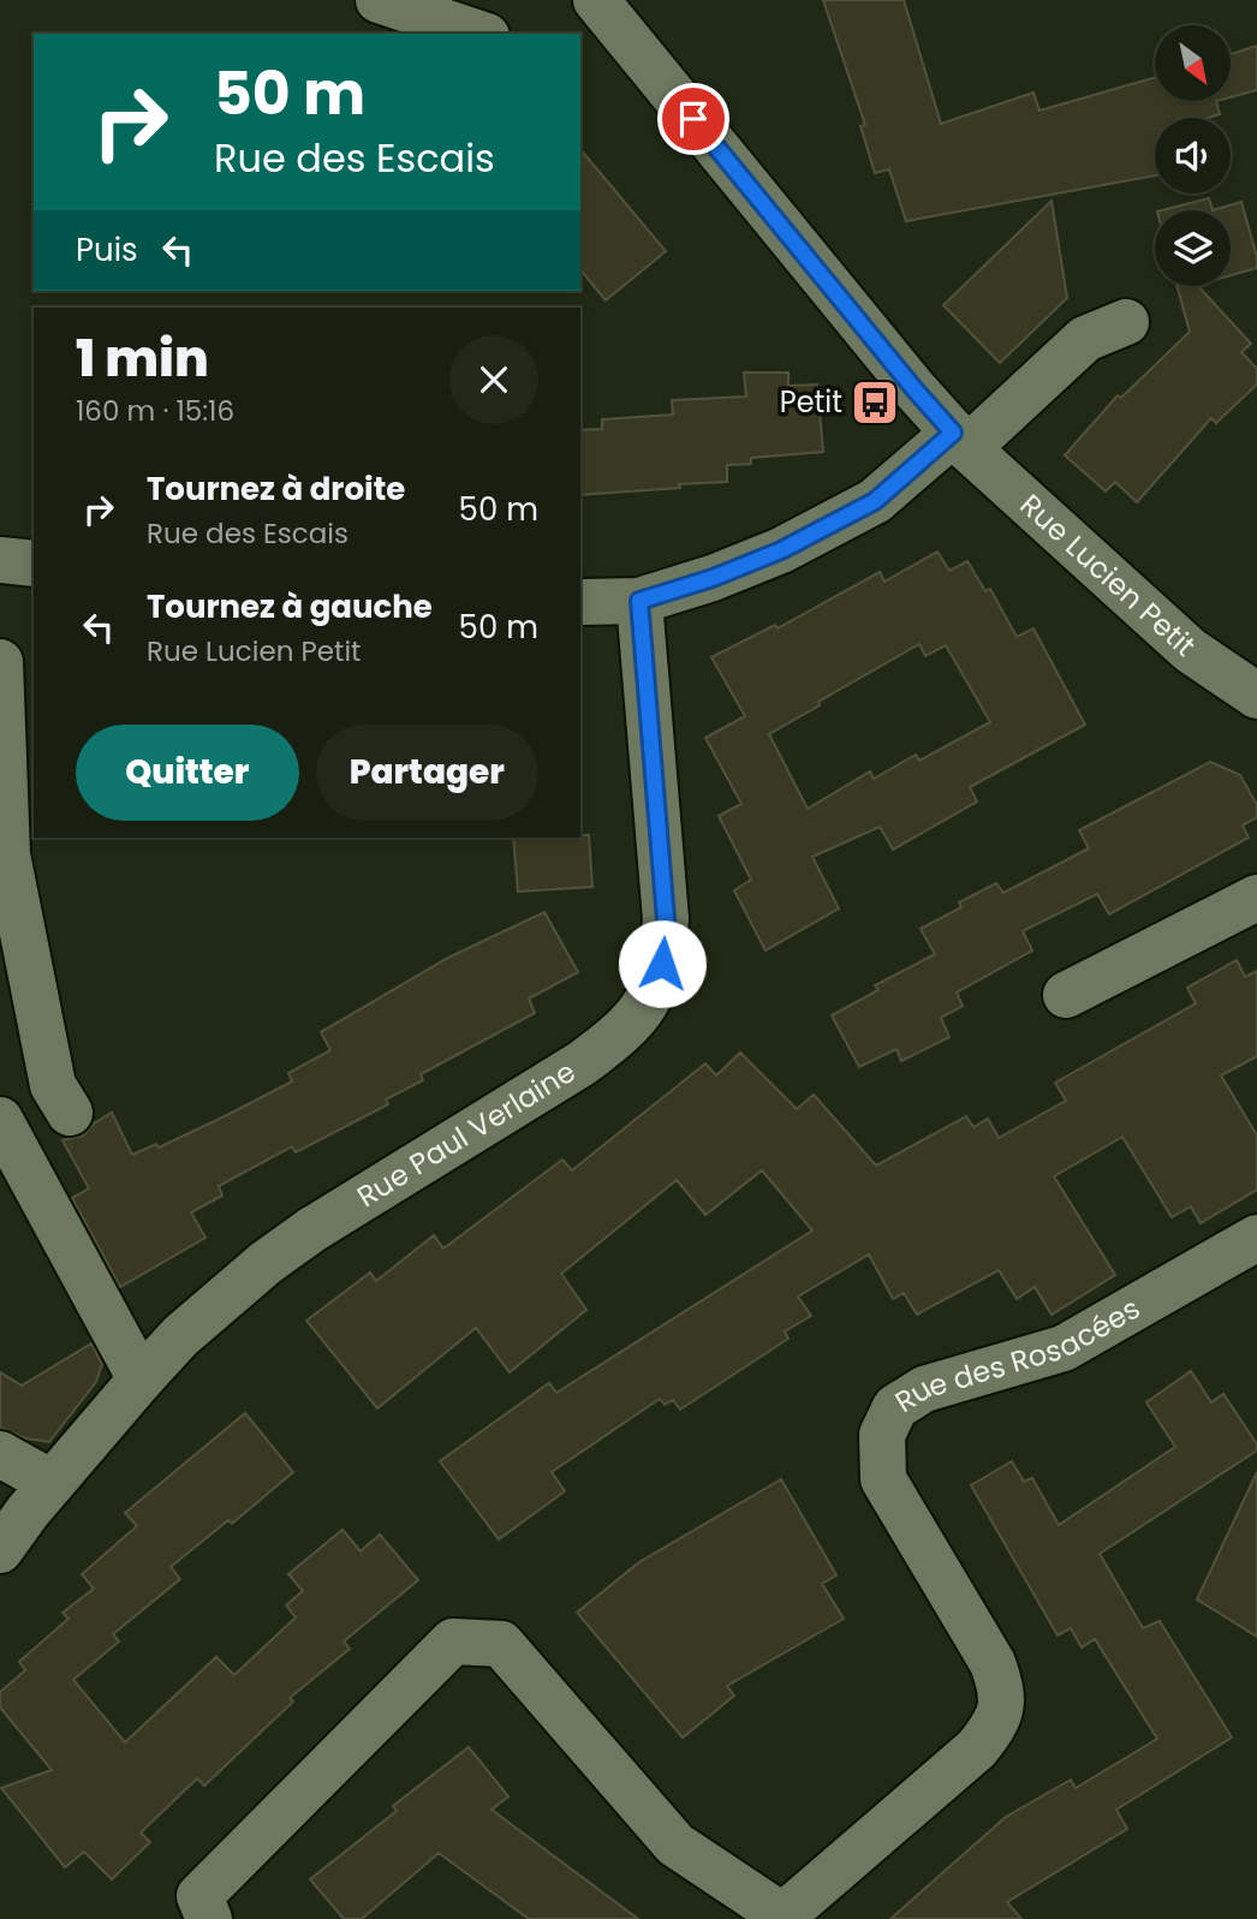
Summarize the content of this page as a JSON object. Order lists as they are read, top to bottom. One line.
{"streets":{"street":["Rue Lucien Petit","Rue Paul Verlaine","Rue des Rosacées"]},"places":{"bus stop":["Petit"]},"north":"bottom right","page":{"turn":["50 m","Rue des Escais"],"then":"Puis","heading":["1 min","160 m · 15:16"],"list":[{"name":"Tournez à droite","note":"Rue des Escais","value":"50 m"},{"name":"Tournez à gauche","note":"Rue Lucien Petit","value":"50 m"}],"buttons":["Quitter","Partager"]}}
